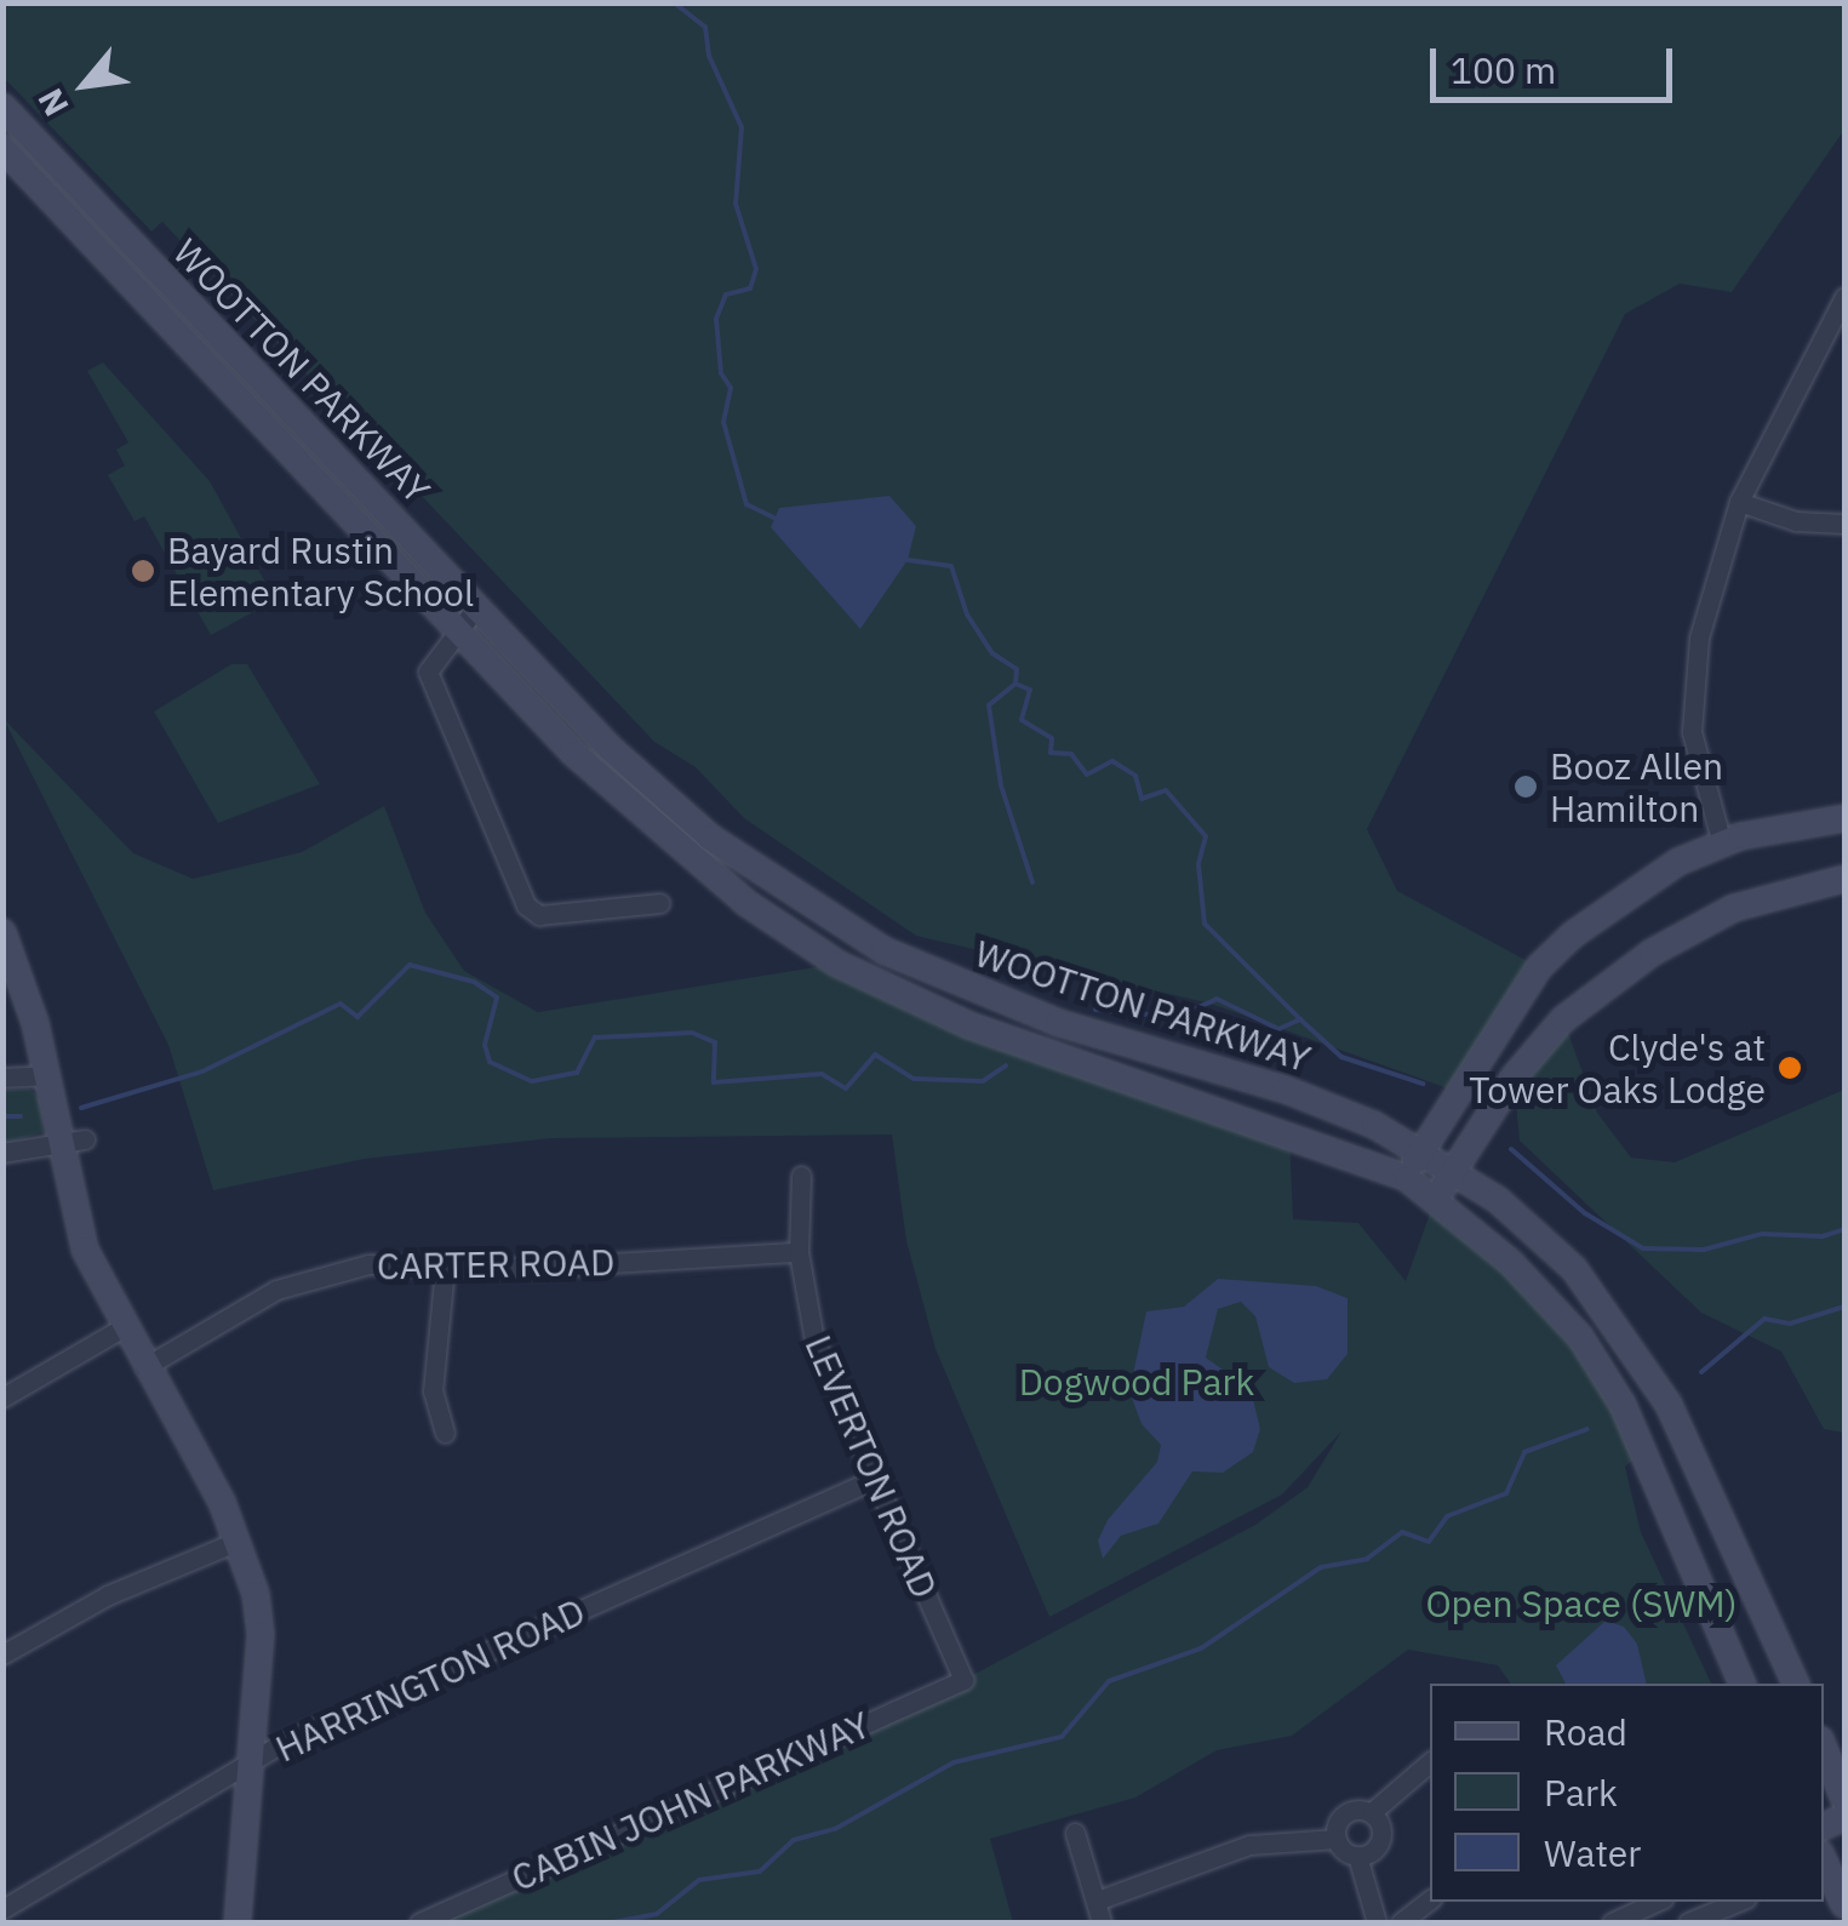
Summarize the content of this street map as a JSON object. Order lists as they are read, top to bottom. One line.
{"streets":{"main road":["WOOTTON PARKWAY"],"street":["CARTER ROAD","LEVERTON ROAD","HARRINGTON ROAD","CABIN JOHN PARKWAY"]},"crossings":[["CARTER ROAD","LEVERTON ROAD"],["LEVERTON ROAD","HARRINGTON ROAD"],["LEVERTON ROAD","CABIN JOHN PARKWAY"]],"parks":["Dogwood Park","Open Space (SWM)"],"places":["Bayard Rustin Elementary School","Booz Allen Hamilton","Clyde's at Tower Oaks Lodge"],"legend":["Road","Park","Water"],"scale_bar":"100 m","north":"bottom left"}
